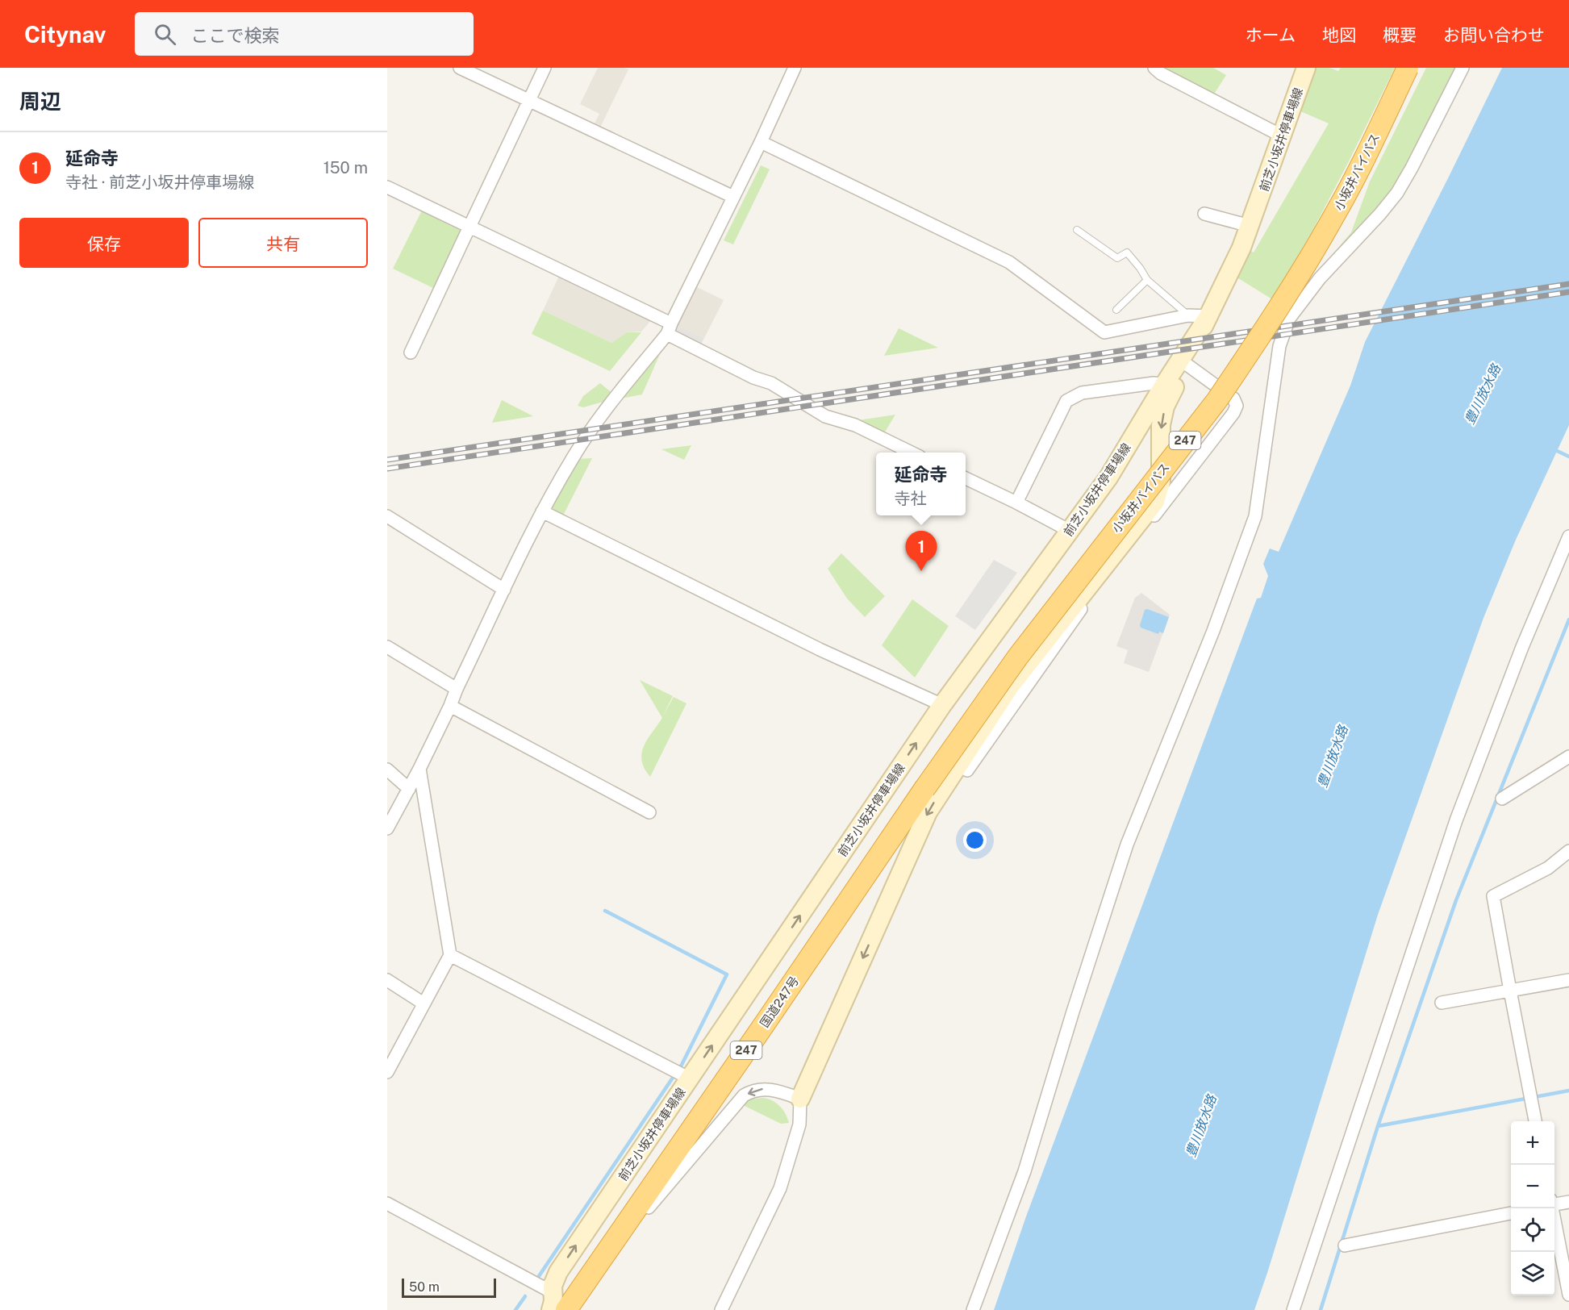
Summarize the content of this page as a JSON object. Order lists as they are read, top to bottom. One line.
{"streets":{"highway":["小坂井バイパス","247","国道247号"],"main road":["前芝小坂井停車場線"]},"crossings":[["前芝小坂井停車場線","国道247号"],["小坂井バイパス","国道247号"]],"water":["豊川放水路"],"scale_bar":"50 m","page":{"header":"Citynav","search":"ここで検索","nav":["ホーム","地図","概要","お問い合わせ"],"heading":"周辺","list":[{"mark":"1","name":"延命寺","note":"寺社 · 前芝小坂井停車場線","value":"150 m"}],"buttons":["保存","共有"],"popup":["延命寺","寺社"],"pins":"1","map_buttons":["+","−"],"scale":"50 m"}}
